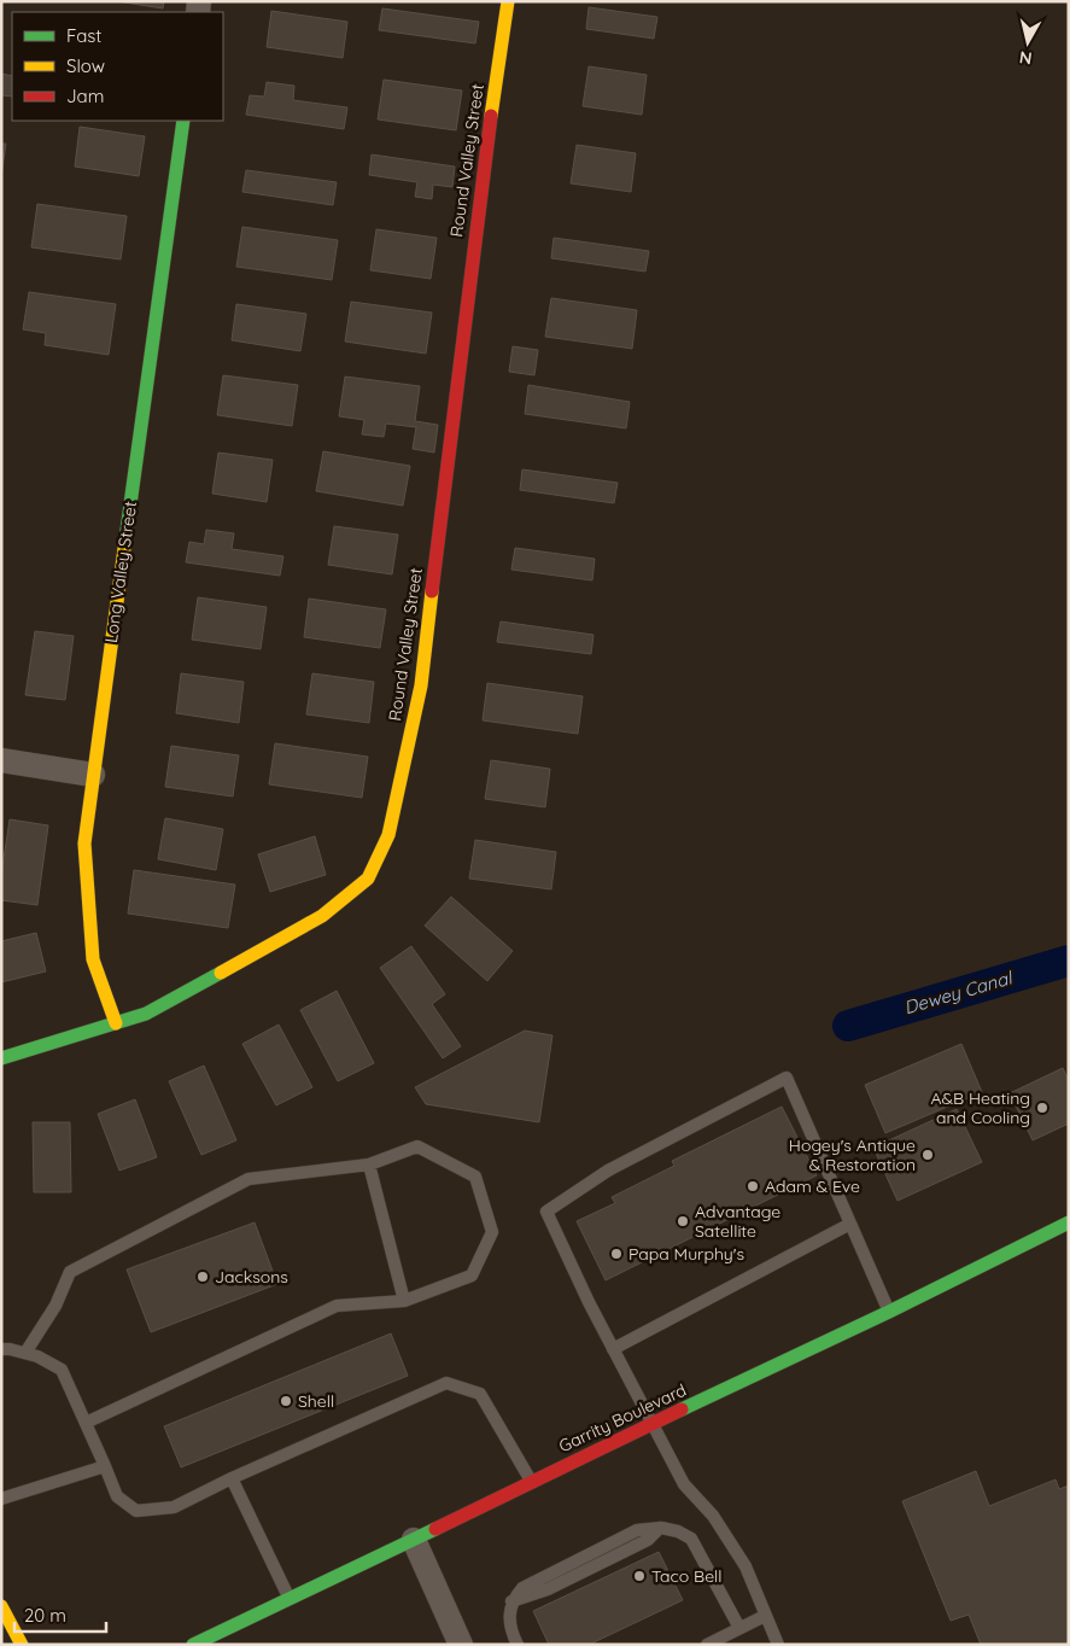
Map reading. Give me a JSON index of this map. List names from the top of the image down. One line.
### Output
{"streets":{"street":["Round Valley Street","Long Valley Street","Garrity Boulevard"]},"crossings":[["Round Valley Street","Long Valley Street"]],"water":["Dewey Canal"],"places":["A&B Heating and Cooling","Hogey's Antique & Restoration","Adam & Eve","Advantage Satellite","Papa Murphy's","Jacksons","Shell","Taco Bell"],"legend":["Fast","Slow","Jam"],"scale_bar":"20 m","north":"bottom"}
